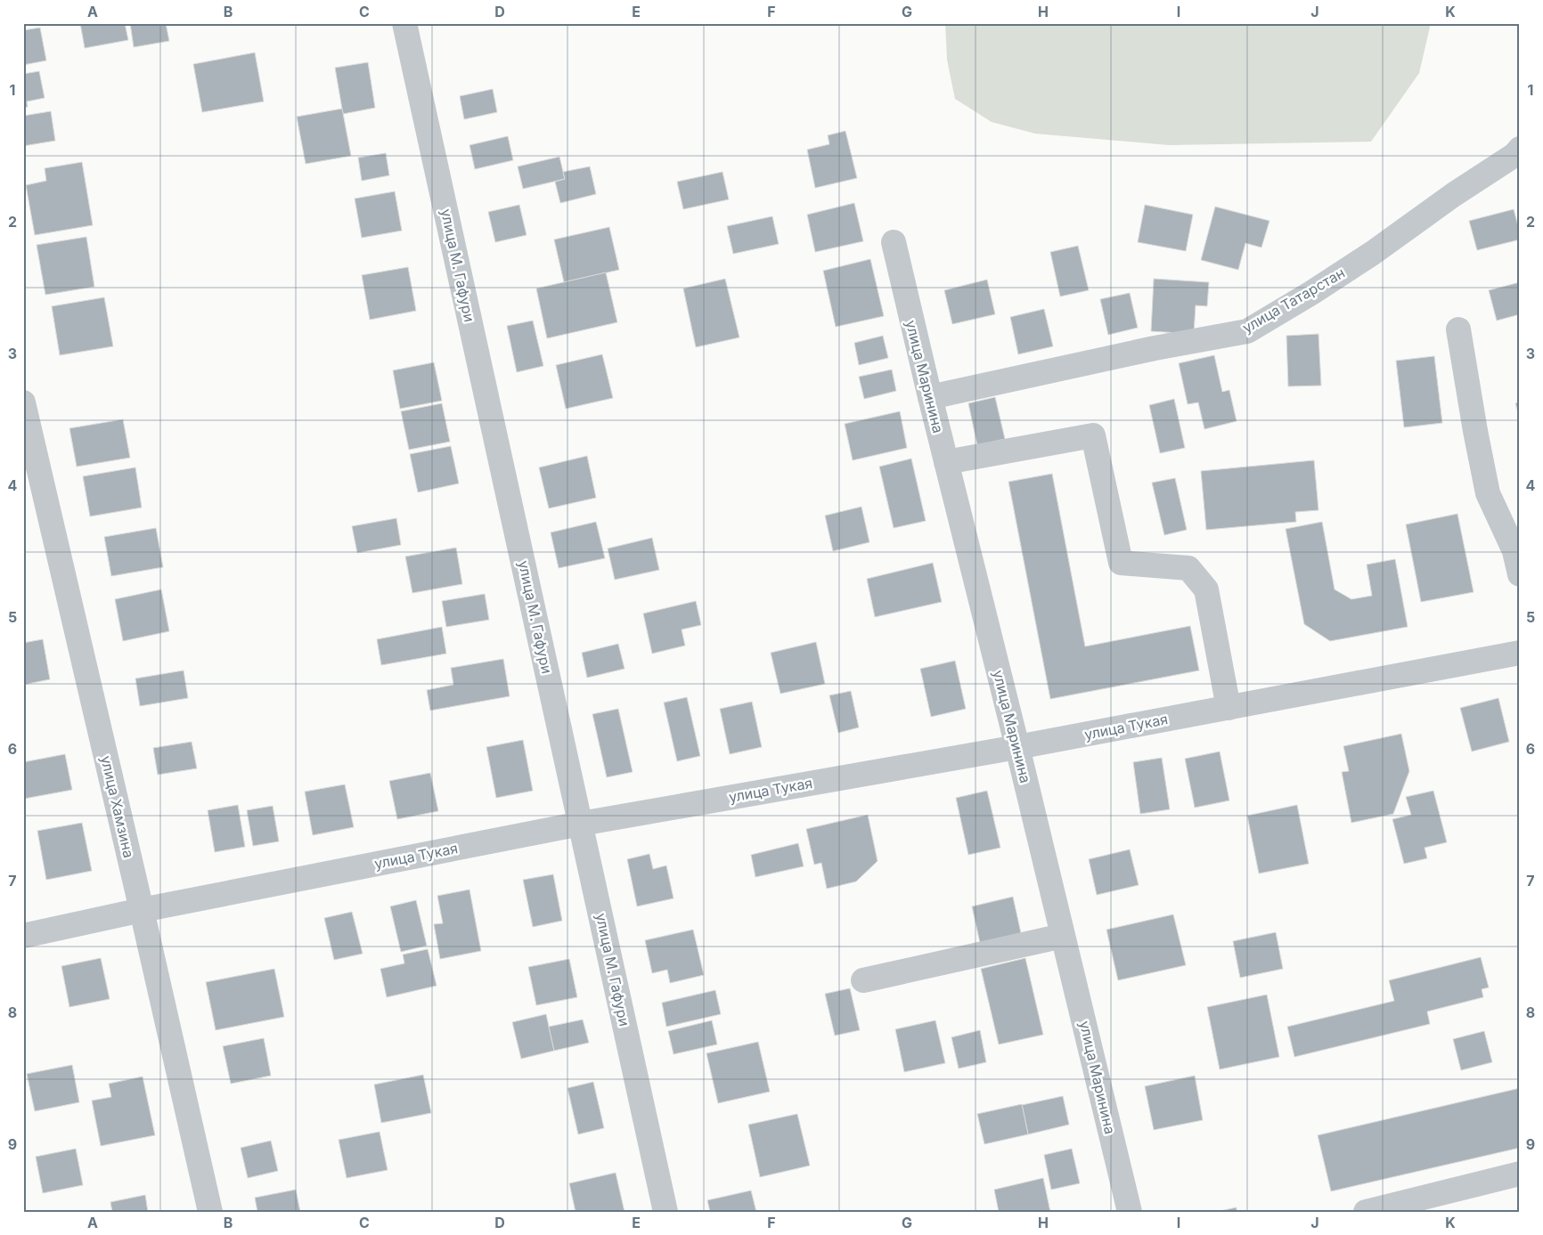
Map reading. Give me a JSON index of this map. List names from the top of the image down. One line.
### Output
{"streets":{"street":["улица М. Гафури","улица Татарстан","улица Маринина","улица Тукая","улица Хамзина"]},"crossings":[["улица М. Гафури","улица Тукая"],["улица Татарстан","улица Маринина"],["улица Маринина","улица Тукая"],["улица Тукая","улица Хамзина"]],"grid":{"columns":["A","B","C","D","E","F","G","H","I","J","K"],"rows":["1","2","3","4","5","6","7","8","9"]}}
